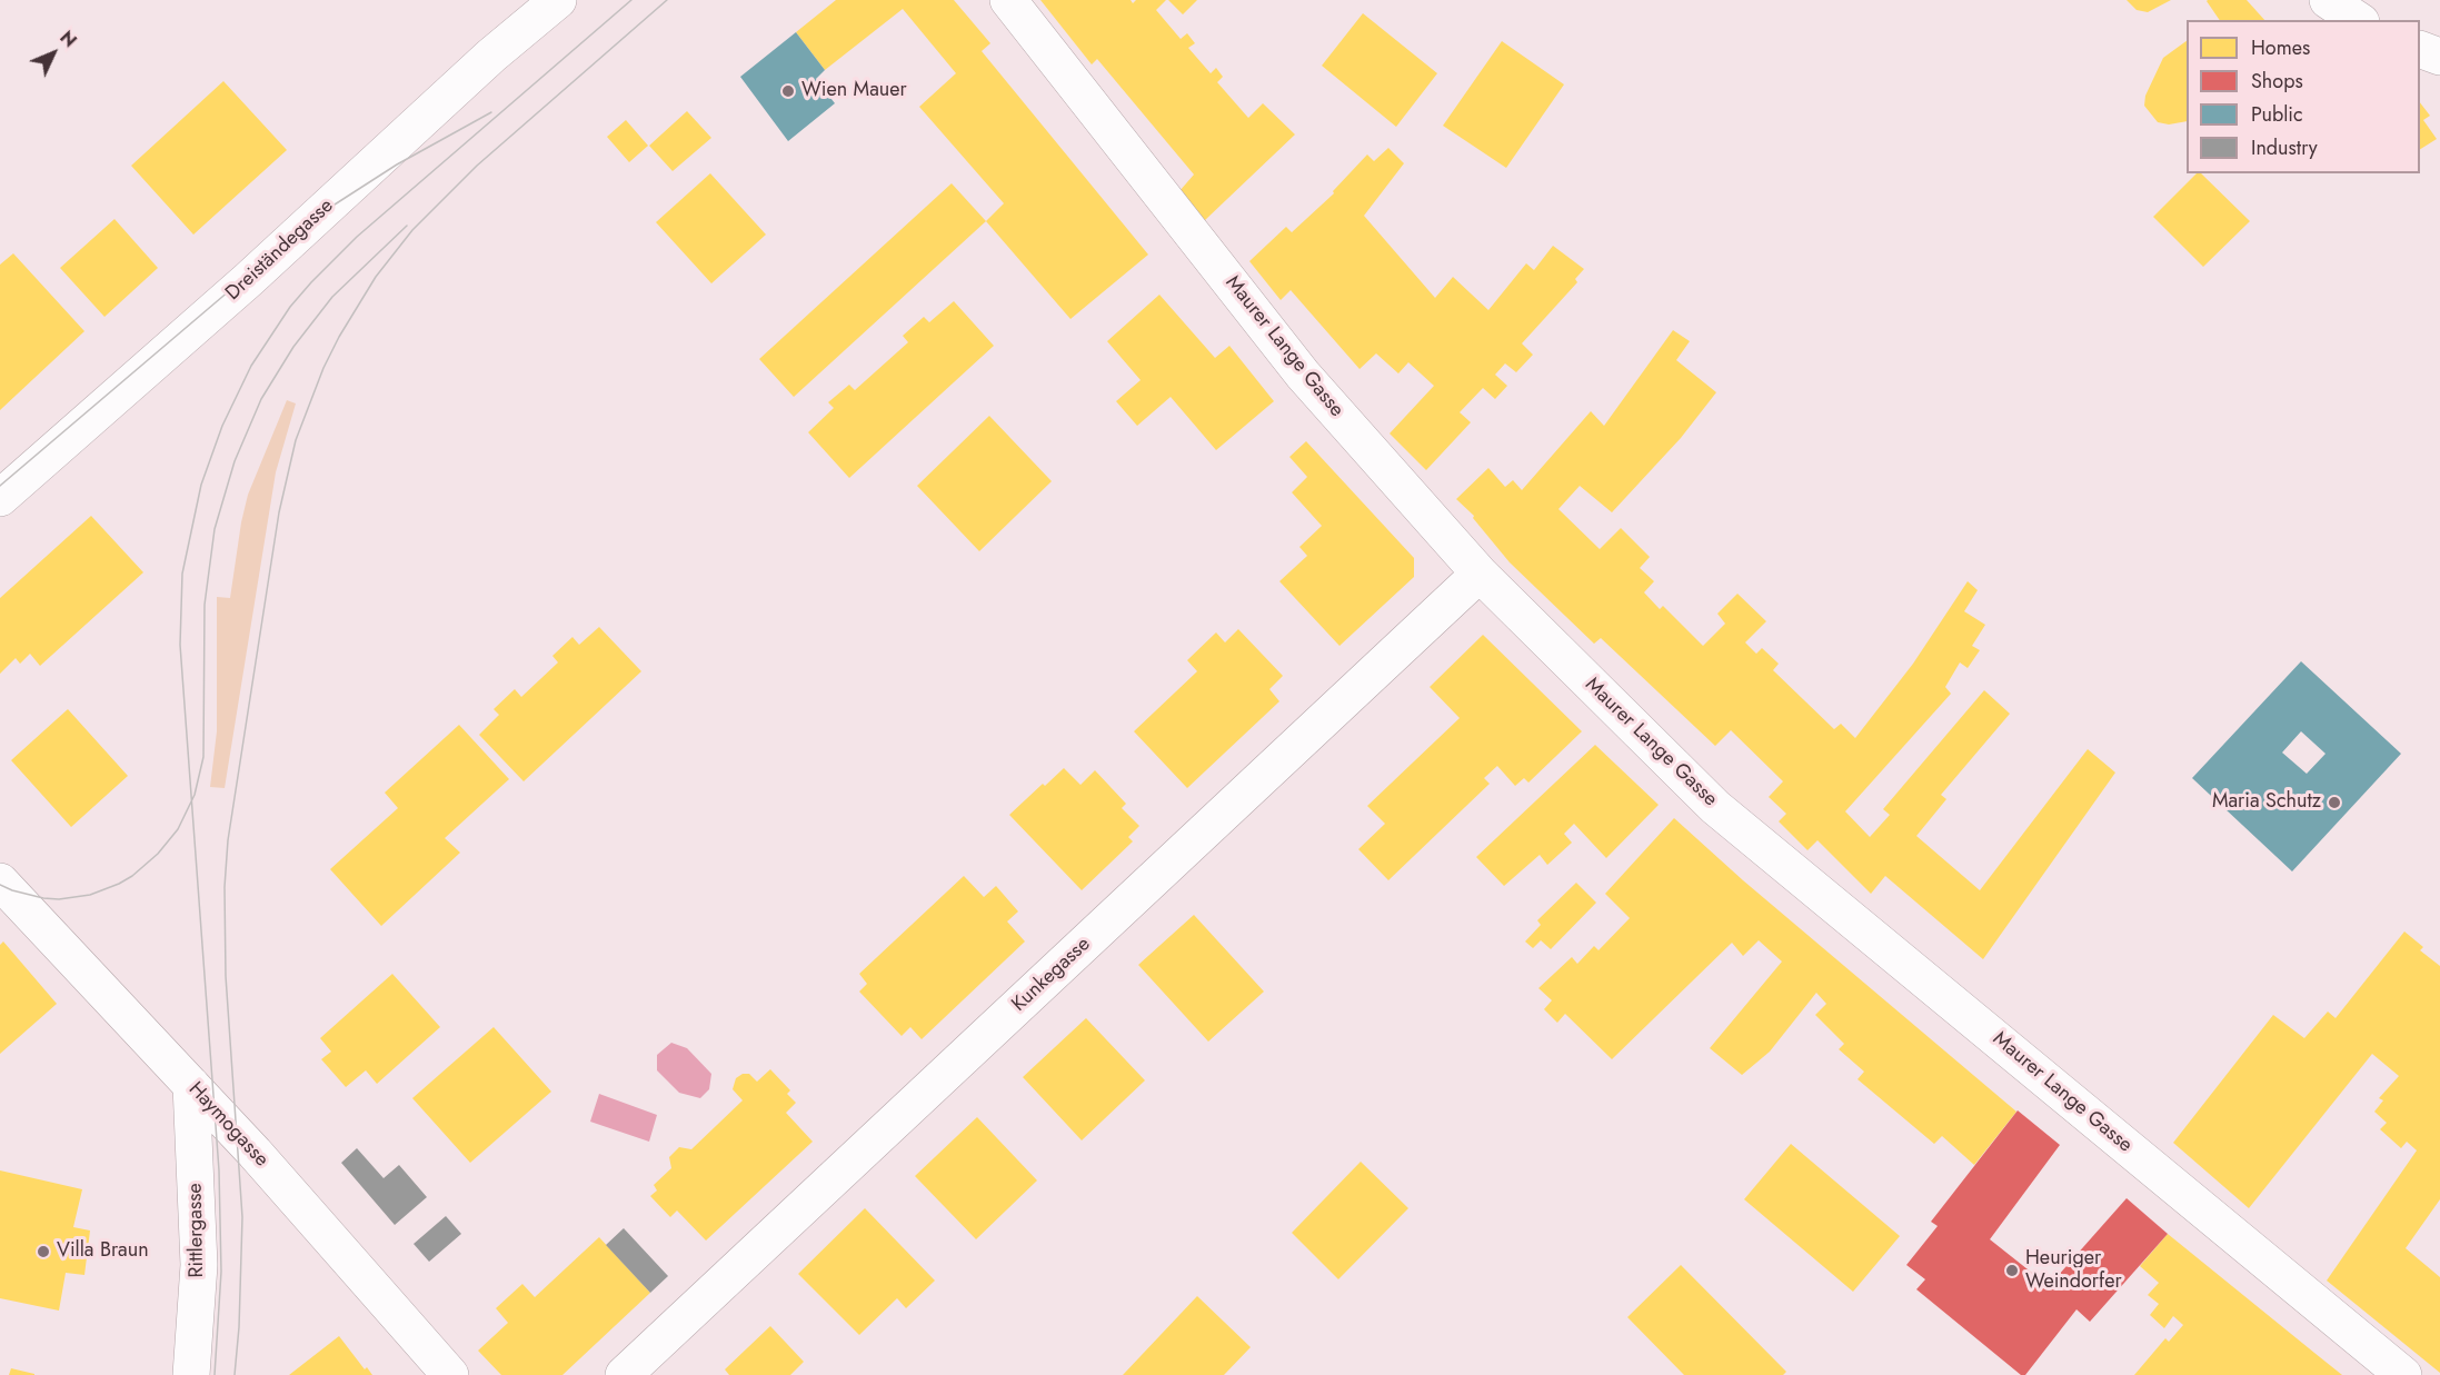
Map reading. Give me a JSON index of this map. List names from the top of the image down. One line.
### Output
{"streets":{"street":["Dreiständegasse","Maurer Lange Gasse","Kunkegasse","Haymogasse","Rittlergasse"]},"crossings":[["Maurer Lange Gasse","Kunkegasse"],["Haymogasse","Rittlergasse"]],"places":["Wien Mauer","Maria Schutz","Villa Braun","Heuriger Weindorfer"],"legend":["Homes","Shops","Public","Industry"],"north":"top right"}
